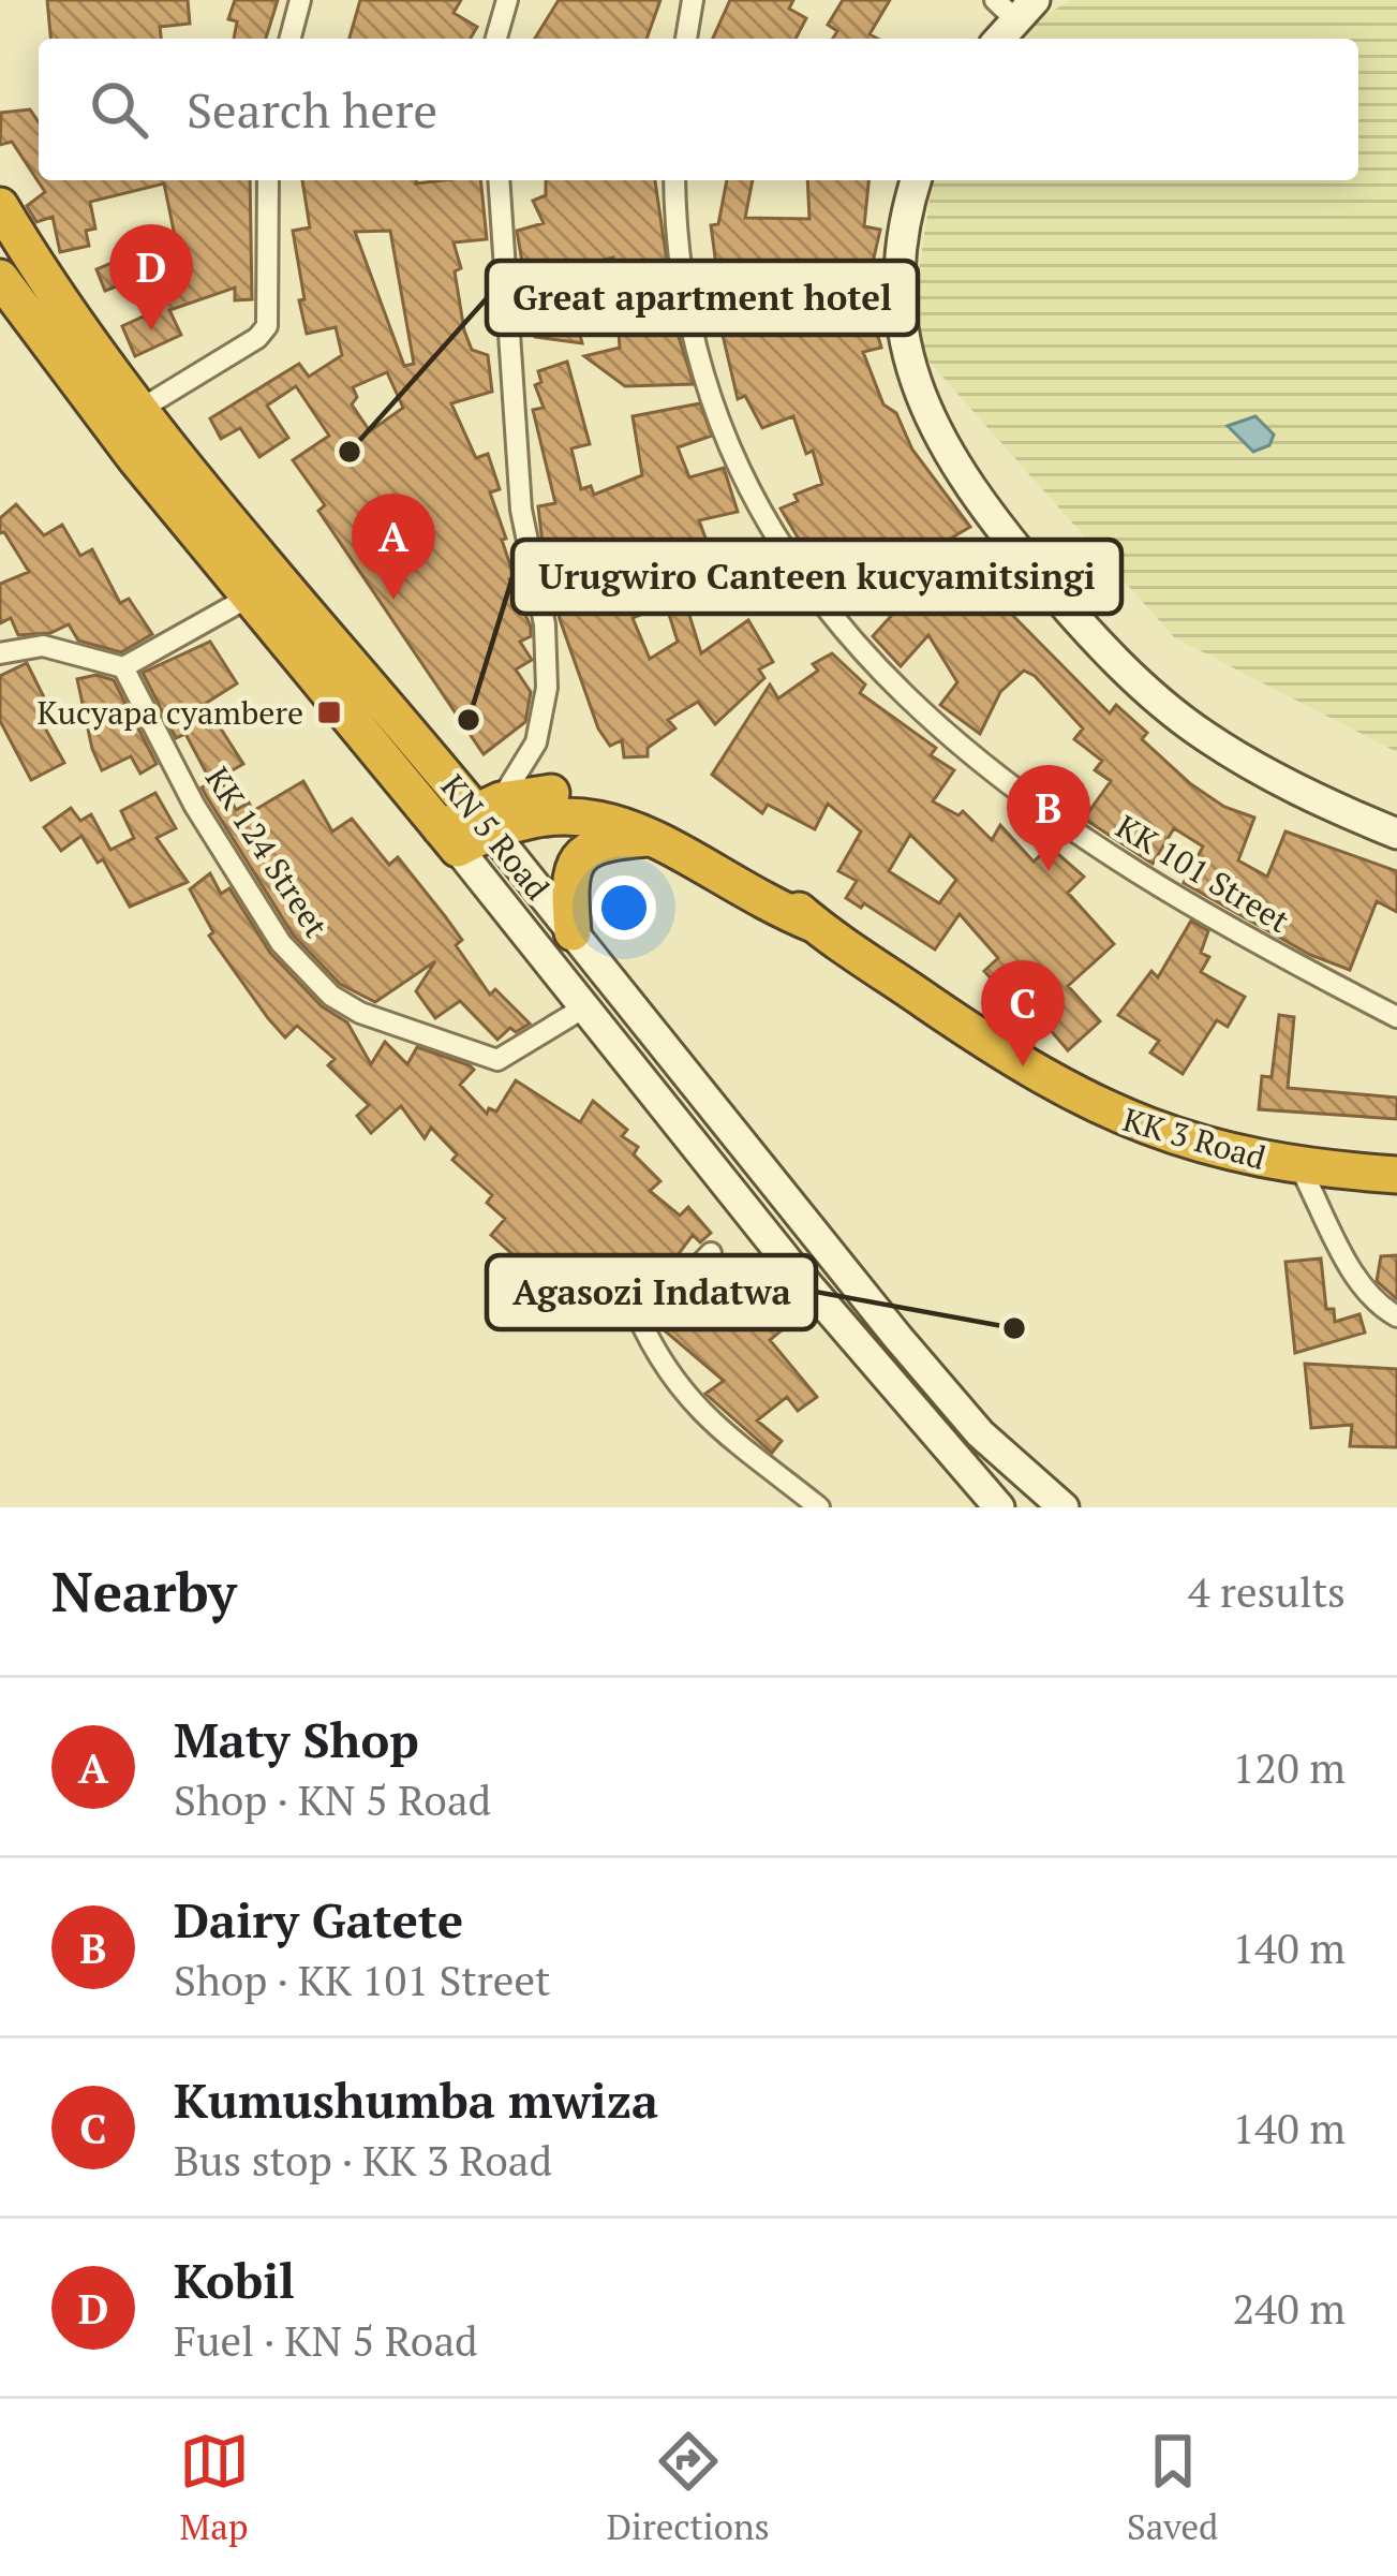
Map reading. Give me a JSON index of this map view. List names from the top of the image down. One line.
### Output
{"streets":{"highway":["KN 5 Road","KK 3 Road"],"street":["KK 124 Street","KK 101 Street"]},"crossings":[["KN 5 Road","KK 124 Street"]],"places":{"other":["Great apartment hotel","Urugwiro Canteen kucyamitsingi","Agasozi Indatwa"],"transit":["Kucyapa cyambere"]},"page":{"search":"Search here","pins":["D","A","B","C"],"heading":["Nearby","4 results"],"list":[{"mark":"A","name":"Maty Shop","note":"Shop · KN 5 Road","value":"120 m"},{"mark":"B","name":"Dairy Gatete","note":"Shop · KK 101 Street","value":"140 m"},{"mark":"C","name":"Kumushumba mwiza","note":"Bus stop · KK 3 Road","value":"140 m"},{"mark":"D","name":"Kobil","note":"Fuel · KN 5 Road","value":"240 m"}],"nav":["Map","Directions","Saved"]}}
